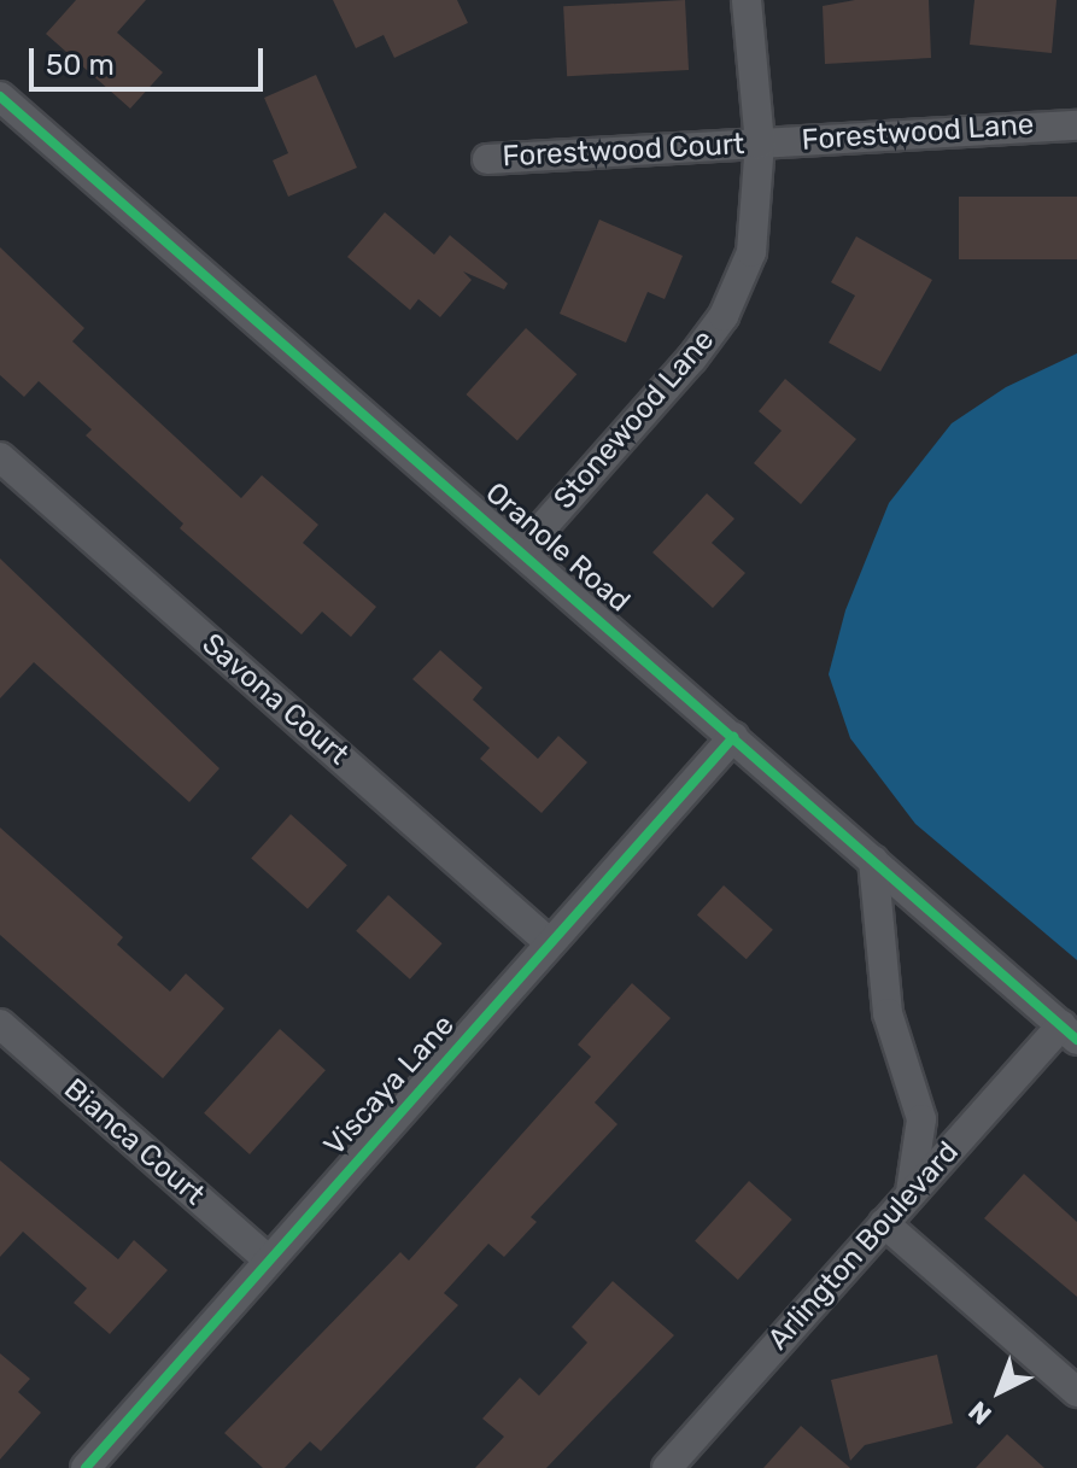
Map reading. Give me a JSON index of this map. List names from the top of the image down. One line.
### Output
{"streets":{"street":["Forestwood Lane","Forestwood Court","Stonewood Lane","Oranole Road","Savona Court","Viscaya Lane","Bianca Court","Arlington Boulevard"]},"crossings":[["Forestwood Lane","Forestwood Court"],["Forestwood Lane","Stonewood Lane"],["Forestwood Court","Stonewood Lane"],["Stonewood Lane","Oranole Road"],["Oranole Road","Viscaya Lane"],["Oranole Road","Arlington Boulevard"],["Savona Court","Viscaya Lane"],["Viscaya Lane","Bianca Court"]],"scale_bar":"50 m","north":"bottom left"}
